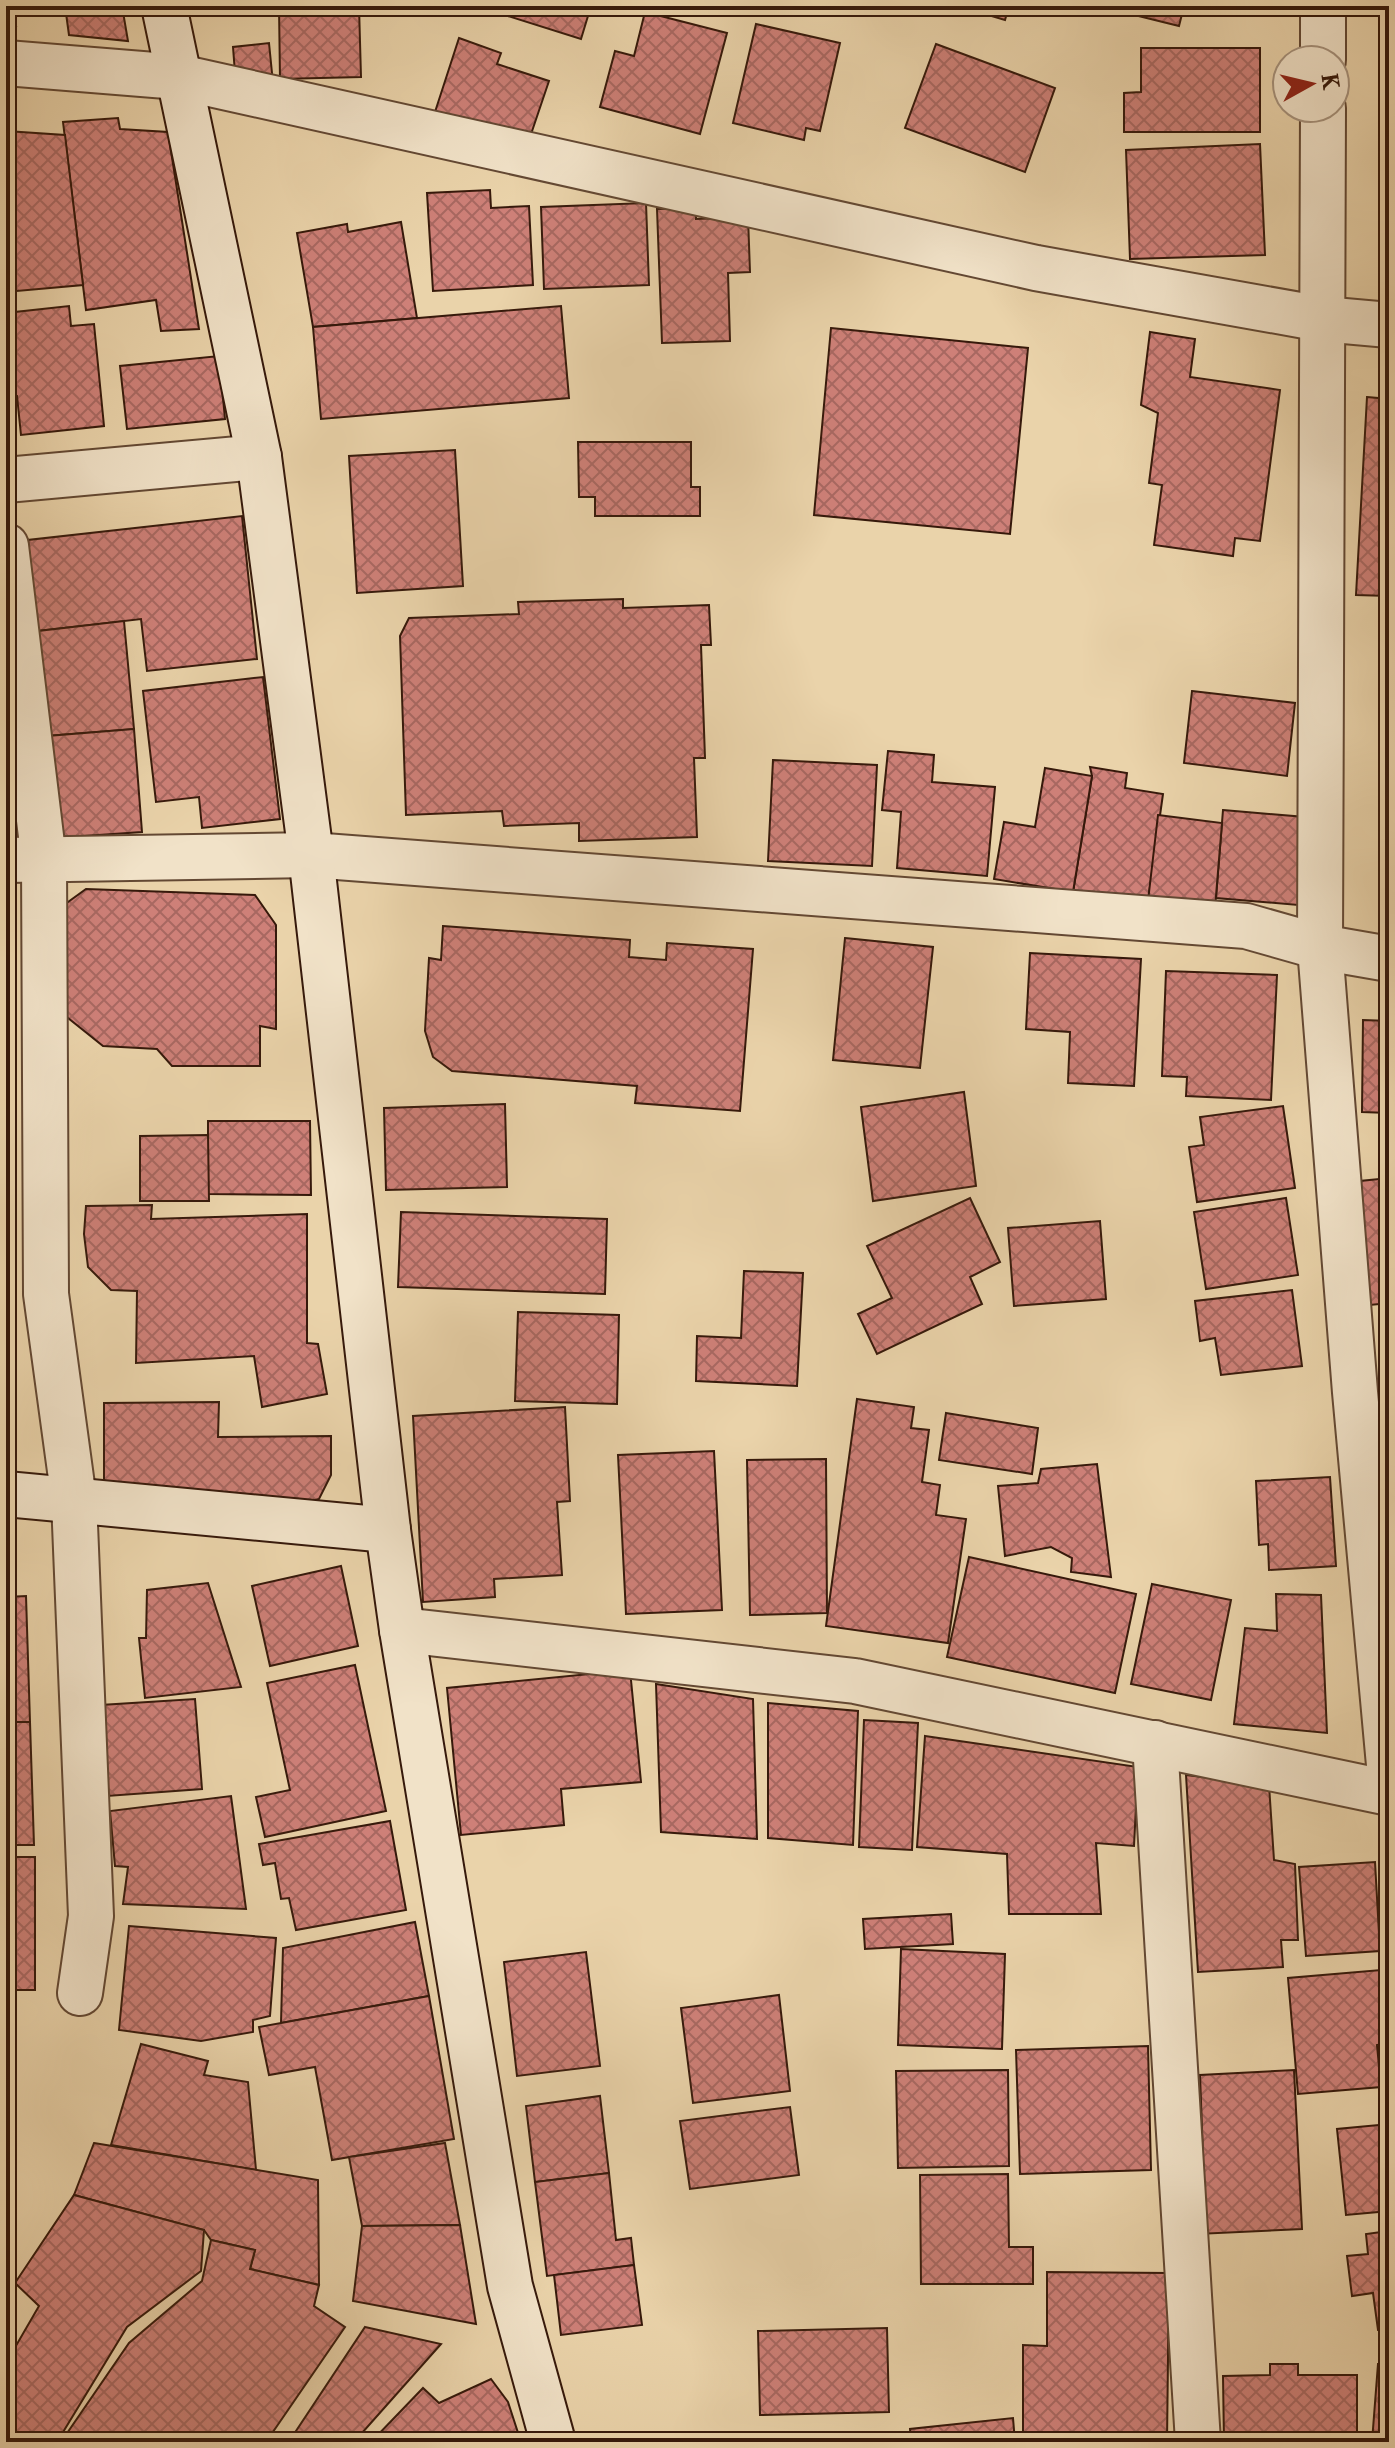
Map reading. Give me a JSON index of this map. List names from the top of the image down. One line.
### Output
{"north":"right"}
